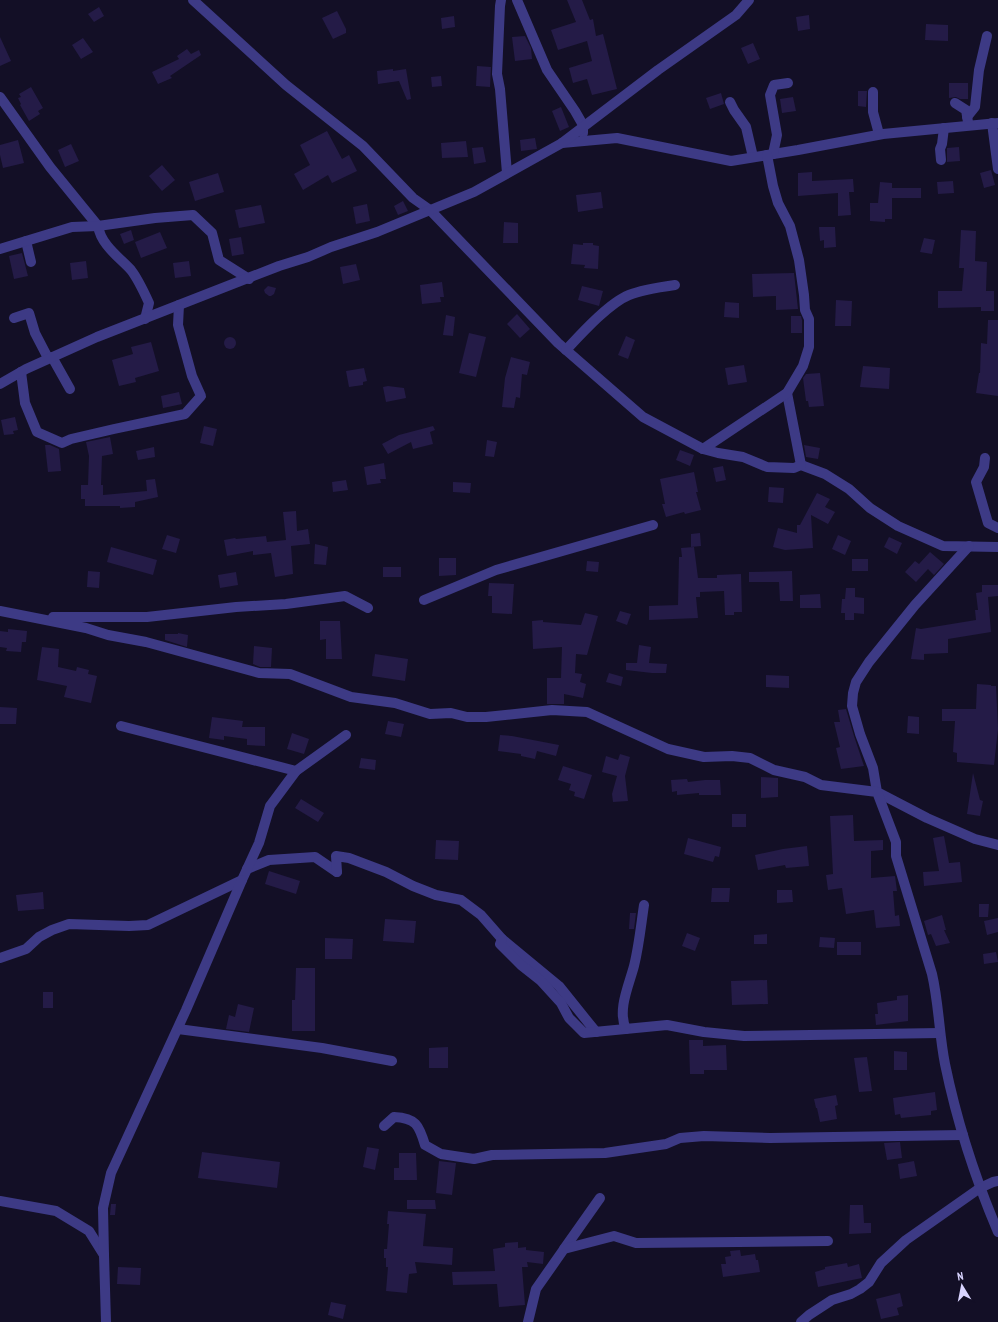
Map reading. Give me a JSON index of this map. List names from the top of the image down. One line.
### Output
{"north":"top"}
